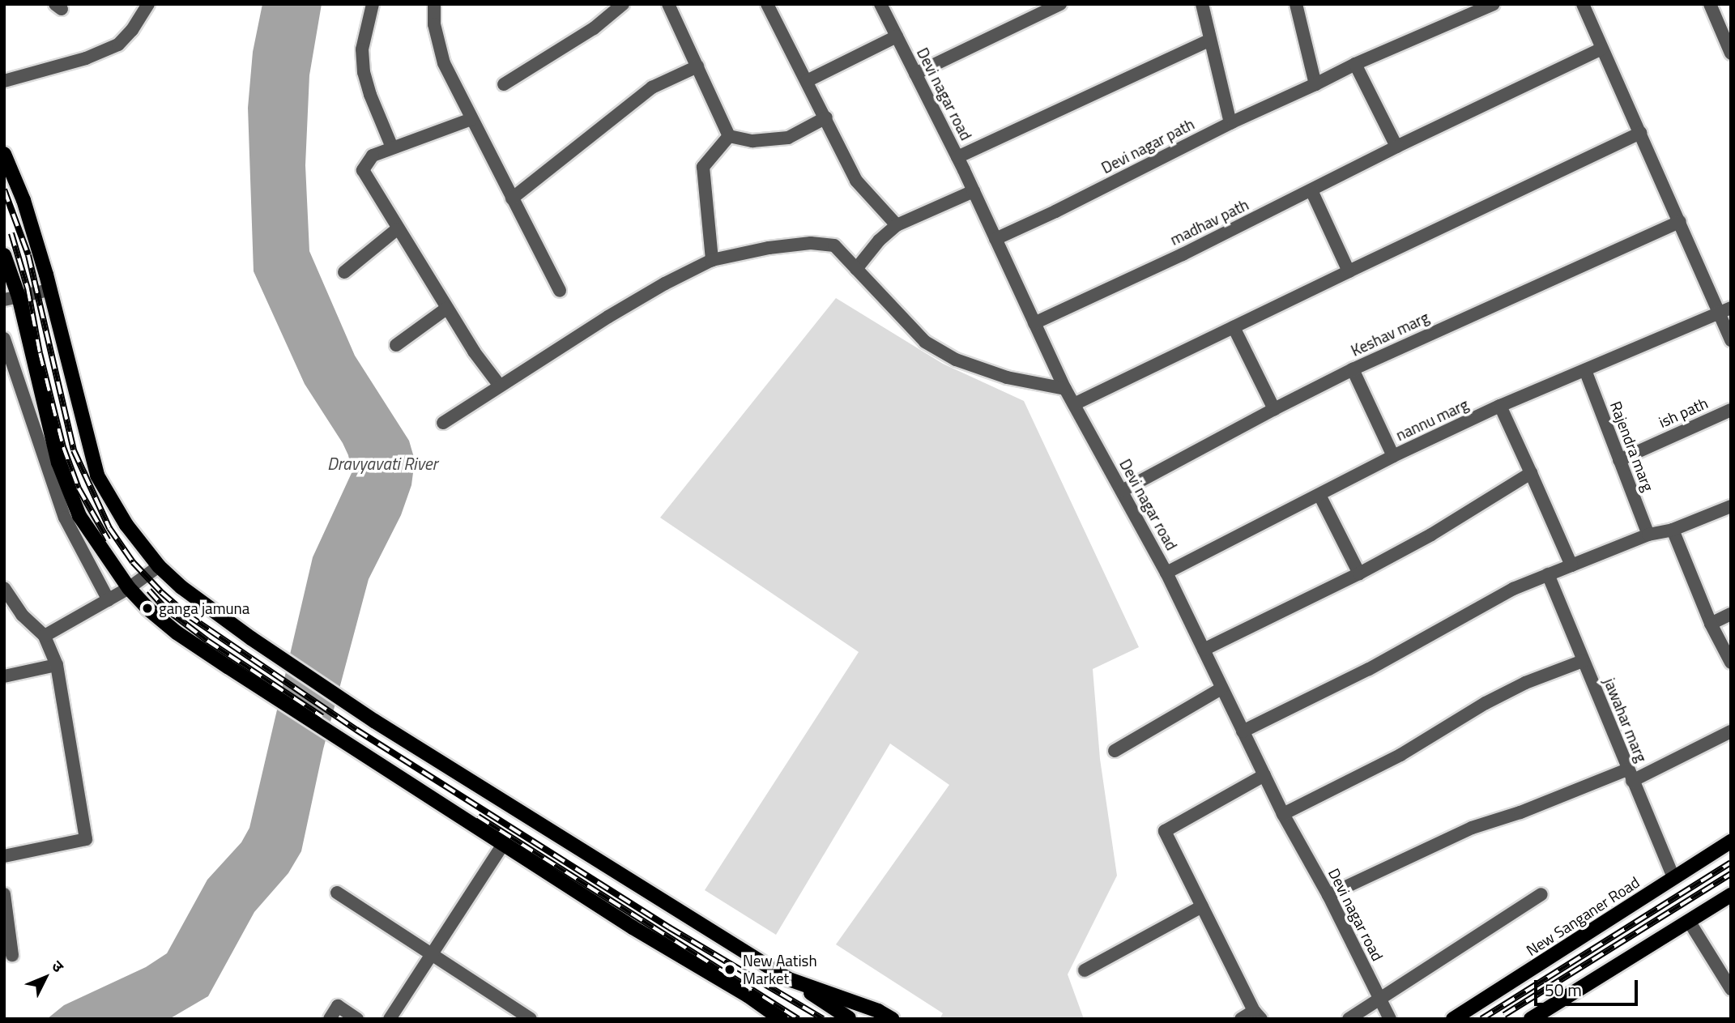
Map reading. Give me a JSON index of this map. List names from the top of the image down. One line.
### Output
{"streets":{"main road":["New Sanganer Road"],"street":["Devi nagar road","Devi nagar path","madhav path","Keshav marg","ish path","nannu marg","Rajendra marg","jawahar marg"]},"crossings":[["Devi nagar road","Devi nagar path"],["Devi nagar road","madhav path"],["Devi nagar road","Keshav marg"],["Devi nagar road","nannu marg"],["ish path","Rajendra marg"],["nannu marg","Rajendra marg"],["jawahar marg","New Sanganer Road"]],"water":["Dravyavati River"],"places":["ganga jamuna","New Aatish Market"],"scale_bar":"50 m","north":"top right"}
